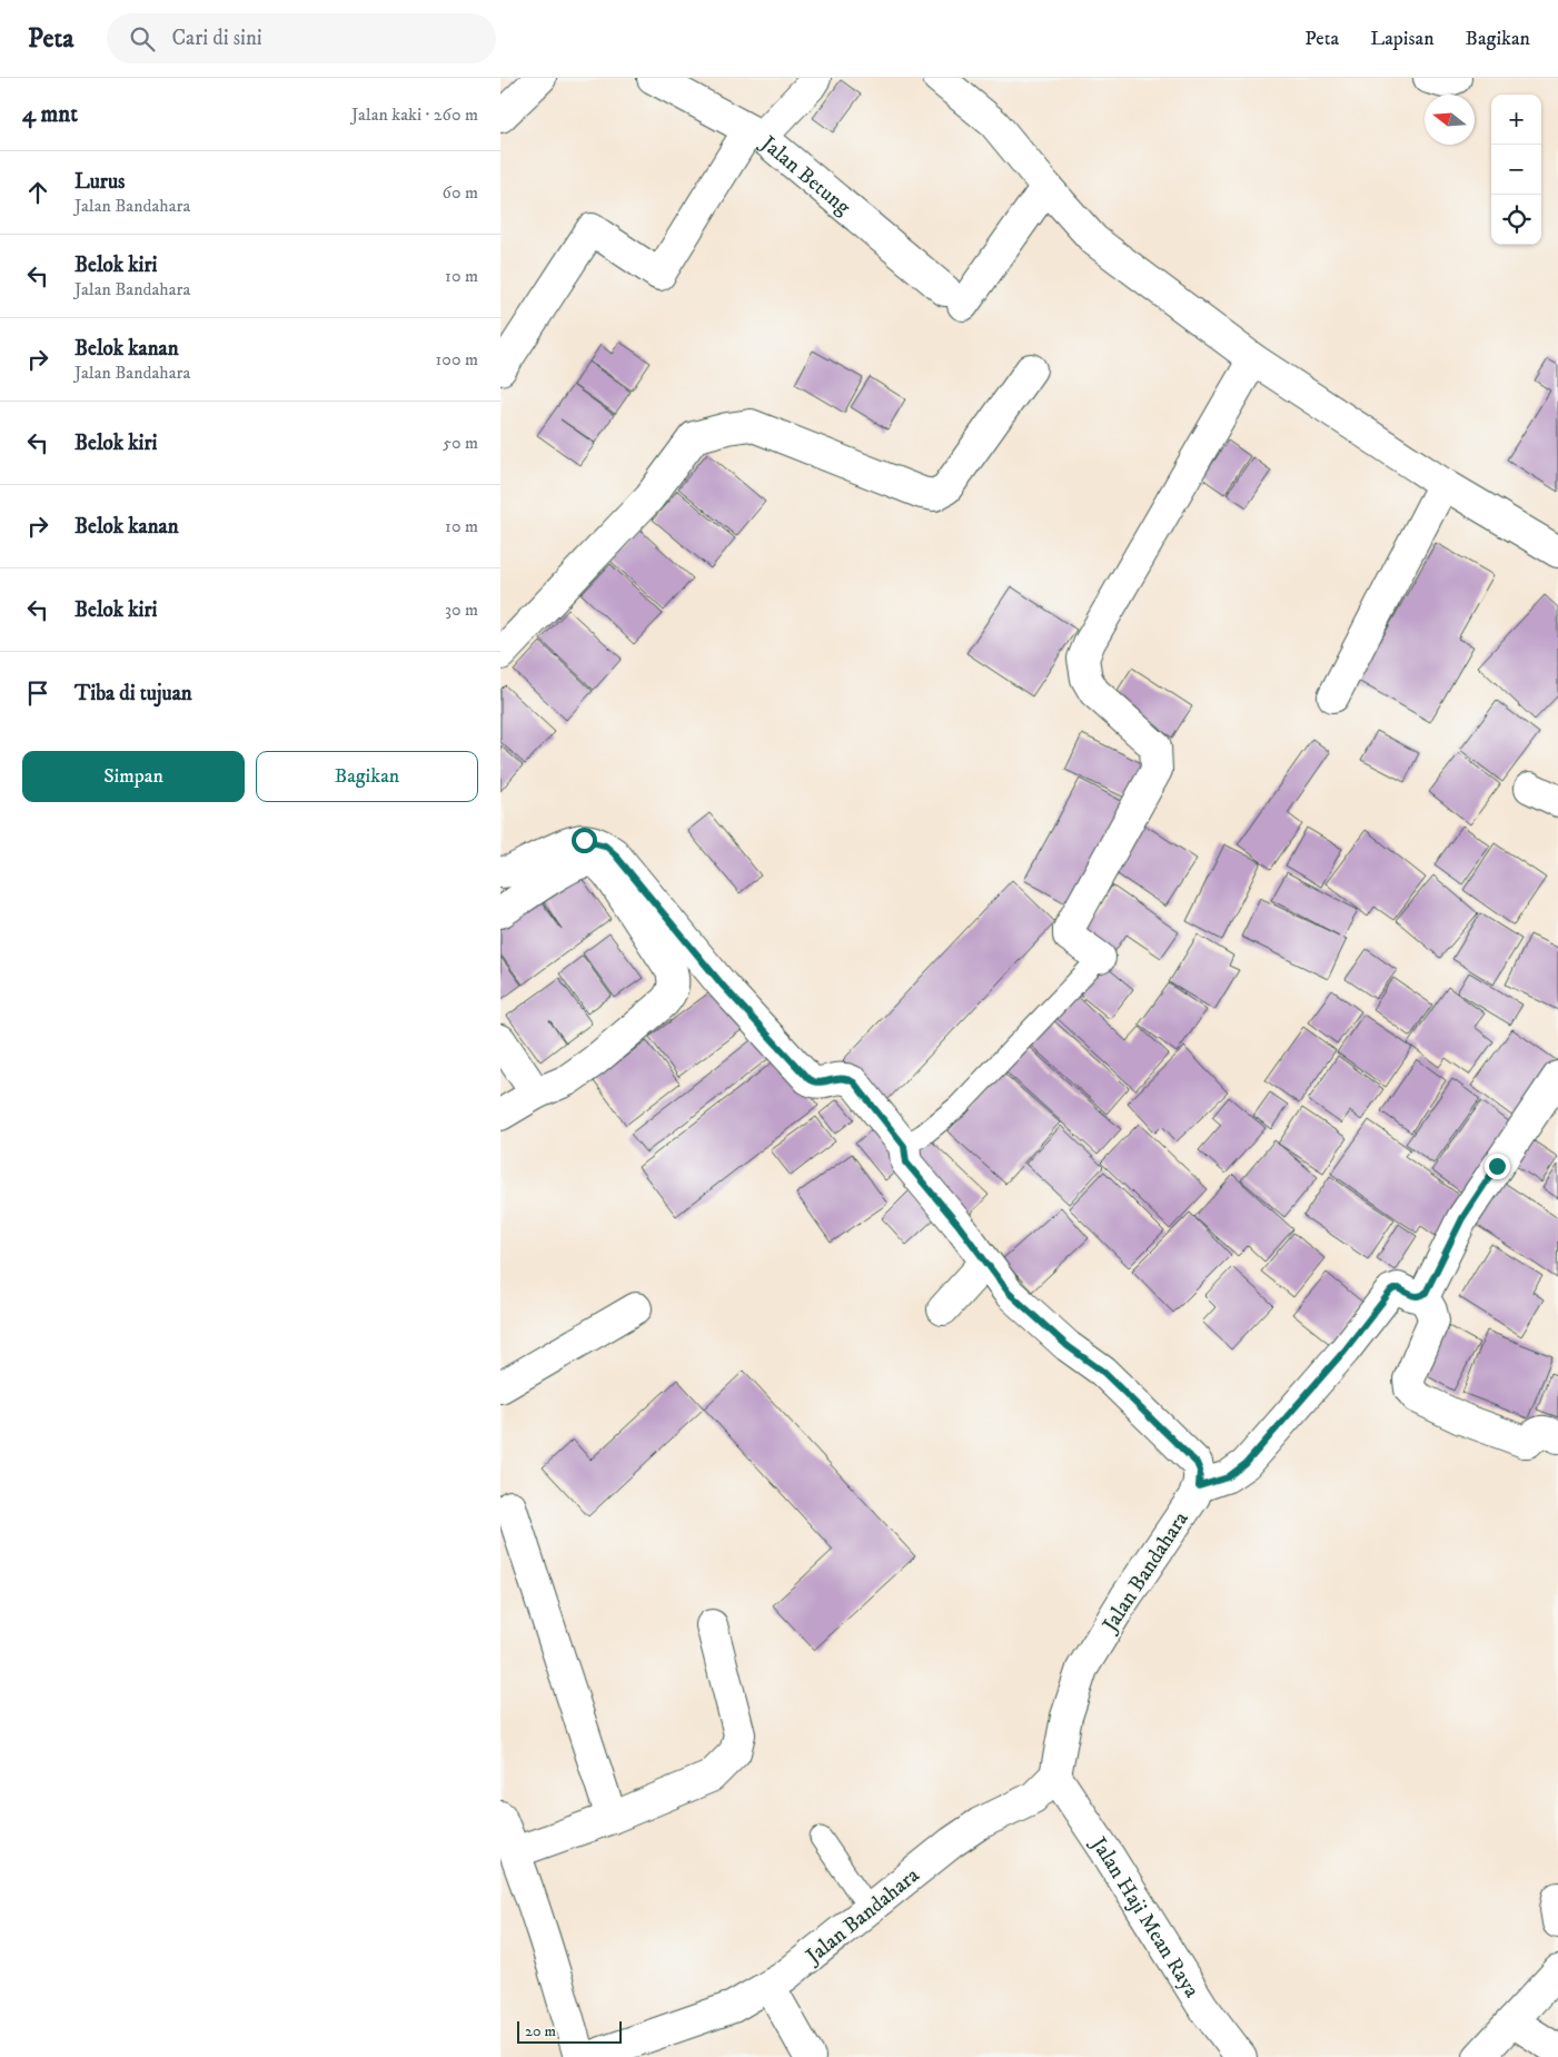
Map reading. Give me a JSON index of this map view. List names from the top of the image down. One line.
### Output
{"streets":{"street":["Jalan Betung","Jalan Bandahara","Jalan Haji Mean Raya"]},"crossings":[["Jalan Bandahara","Jalan Haji Mean Raya"]],"scale_bar":"20 m","north":"left","page":{"header":"Peta","search":"Cari di sini","nav":["Peta","Lapisan","Bagikan"],"heading":["4 mnt","Jalan kaki · 260 m"],"map_buttons":["+","−"],"list":[["Lurus","Jalan Bandahara","60 m"],["Belok kiri","Jalan Bandahara","10 m"],["Belok kanan","Jalan Bandahara","100 m"],["Belok kiri","50 m"],["Belok kanan","10 m"],["Belok kiri","30 m"],"Tiba di tujuan"],"buttons":["Simpan","Bagikan"],"scale":"20 m"}}
